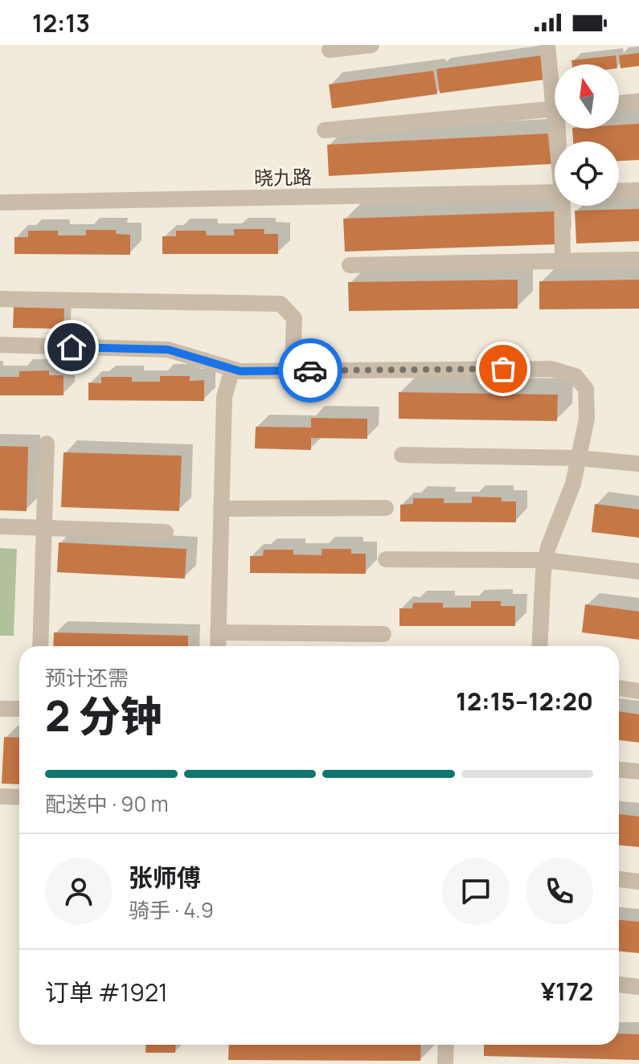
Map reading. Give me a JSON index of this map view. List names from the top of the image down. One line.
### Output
{"streets":{"street":["晓九路"]},"north":"top","page":{"status":"12:13","heading":["2 分钟","预计还需","12:15–12:20"],"panel":["张师傅","骑手 · 4.9","订单 #1921","¥172"],"bar":"配送中 · 90 m"}}
